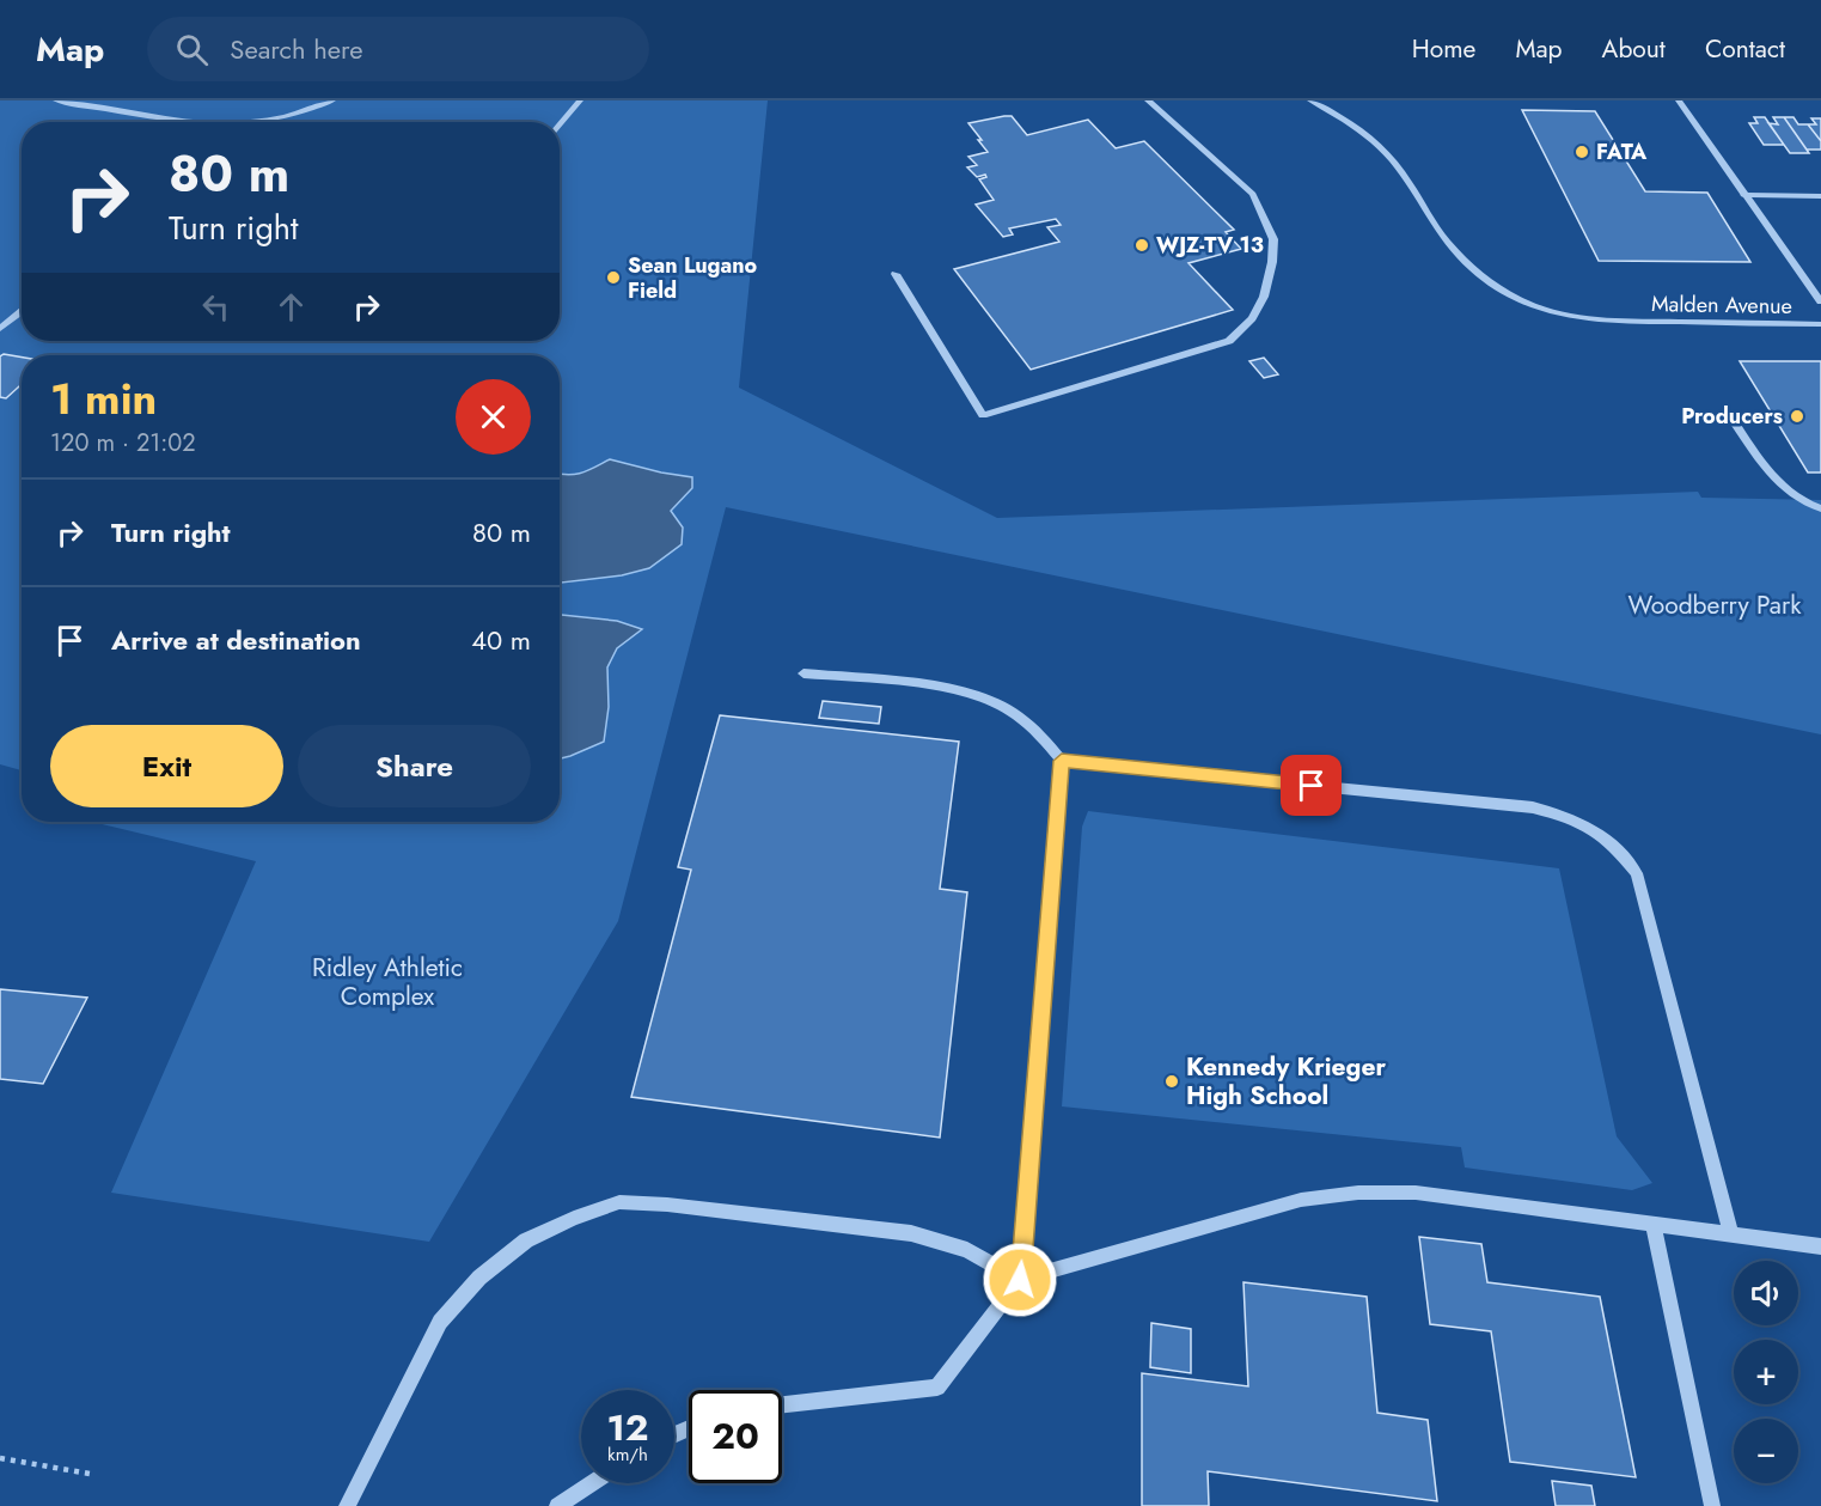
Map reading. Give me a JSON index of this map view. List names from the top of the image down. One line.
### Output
{"streets":{"street":["Malden Avenue"]},"parks":["Woodberry Park","Ridley Athletic Complex"],"places":["FATA","WJZ-TV 13","Sean Lugano Field","Producers","Kennedy Krieger High School"],"page":{"header":"Map","search":"Search here","nav":["Home","Map","About","Contact"],"turn":["80 m","Turn right"],"heading":["1 min","120 m · 21:02"],"list":[{"name":"Turn right","value":"80 m"},{"name":"Arrive at destination","value":"40 m"}],"buttons":["Exit","Share"],"map_buttons":["+","−"],"speed":"12 km/h","limit":"20"}}
